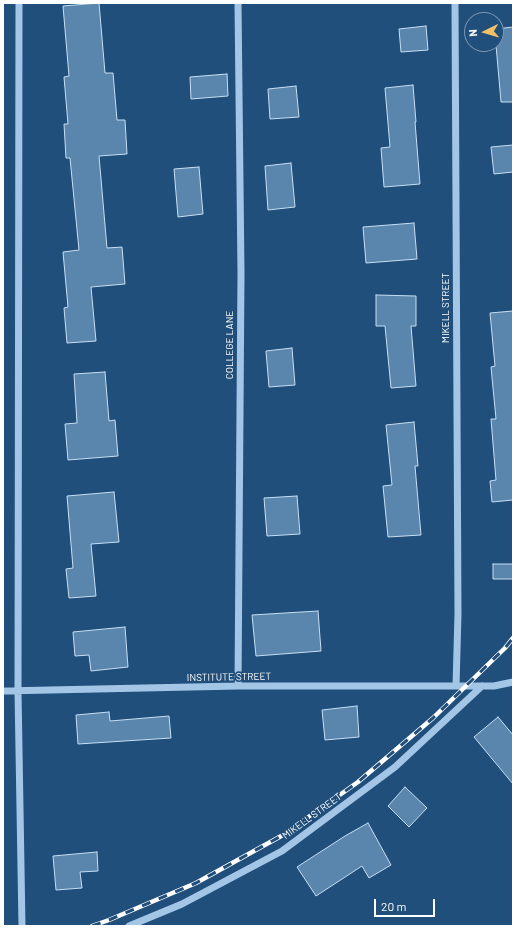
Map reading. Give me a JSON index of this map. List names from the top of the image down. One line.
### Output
{"streets":{"street":["MIKELL STREET","COLLEGE LANE","INSTITUTE STREET"]},"crossings":[["MIKELL STREET","INSTITUTE STREET"],["COLLEGE LANE","INSTITUTE STREET"]],"scale_bar":"20 m","north":"left"}
